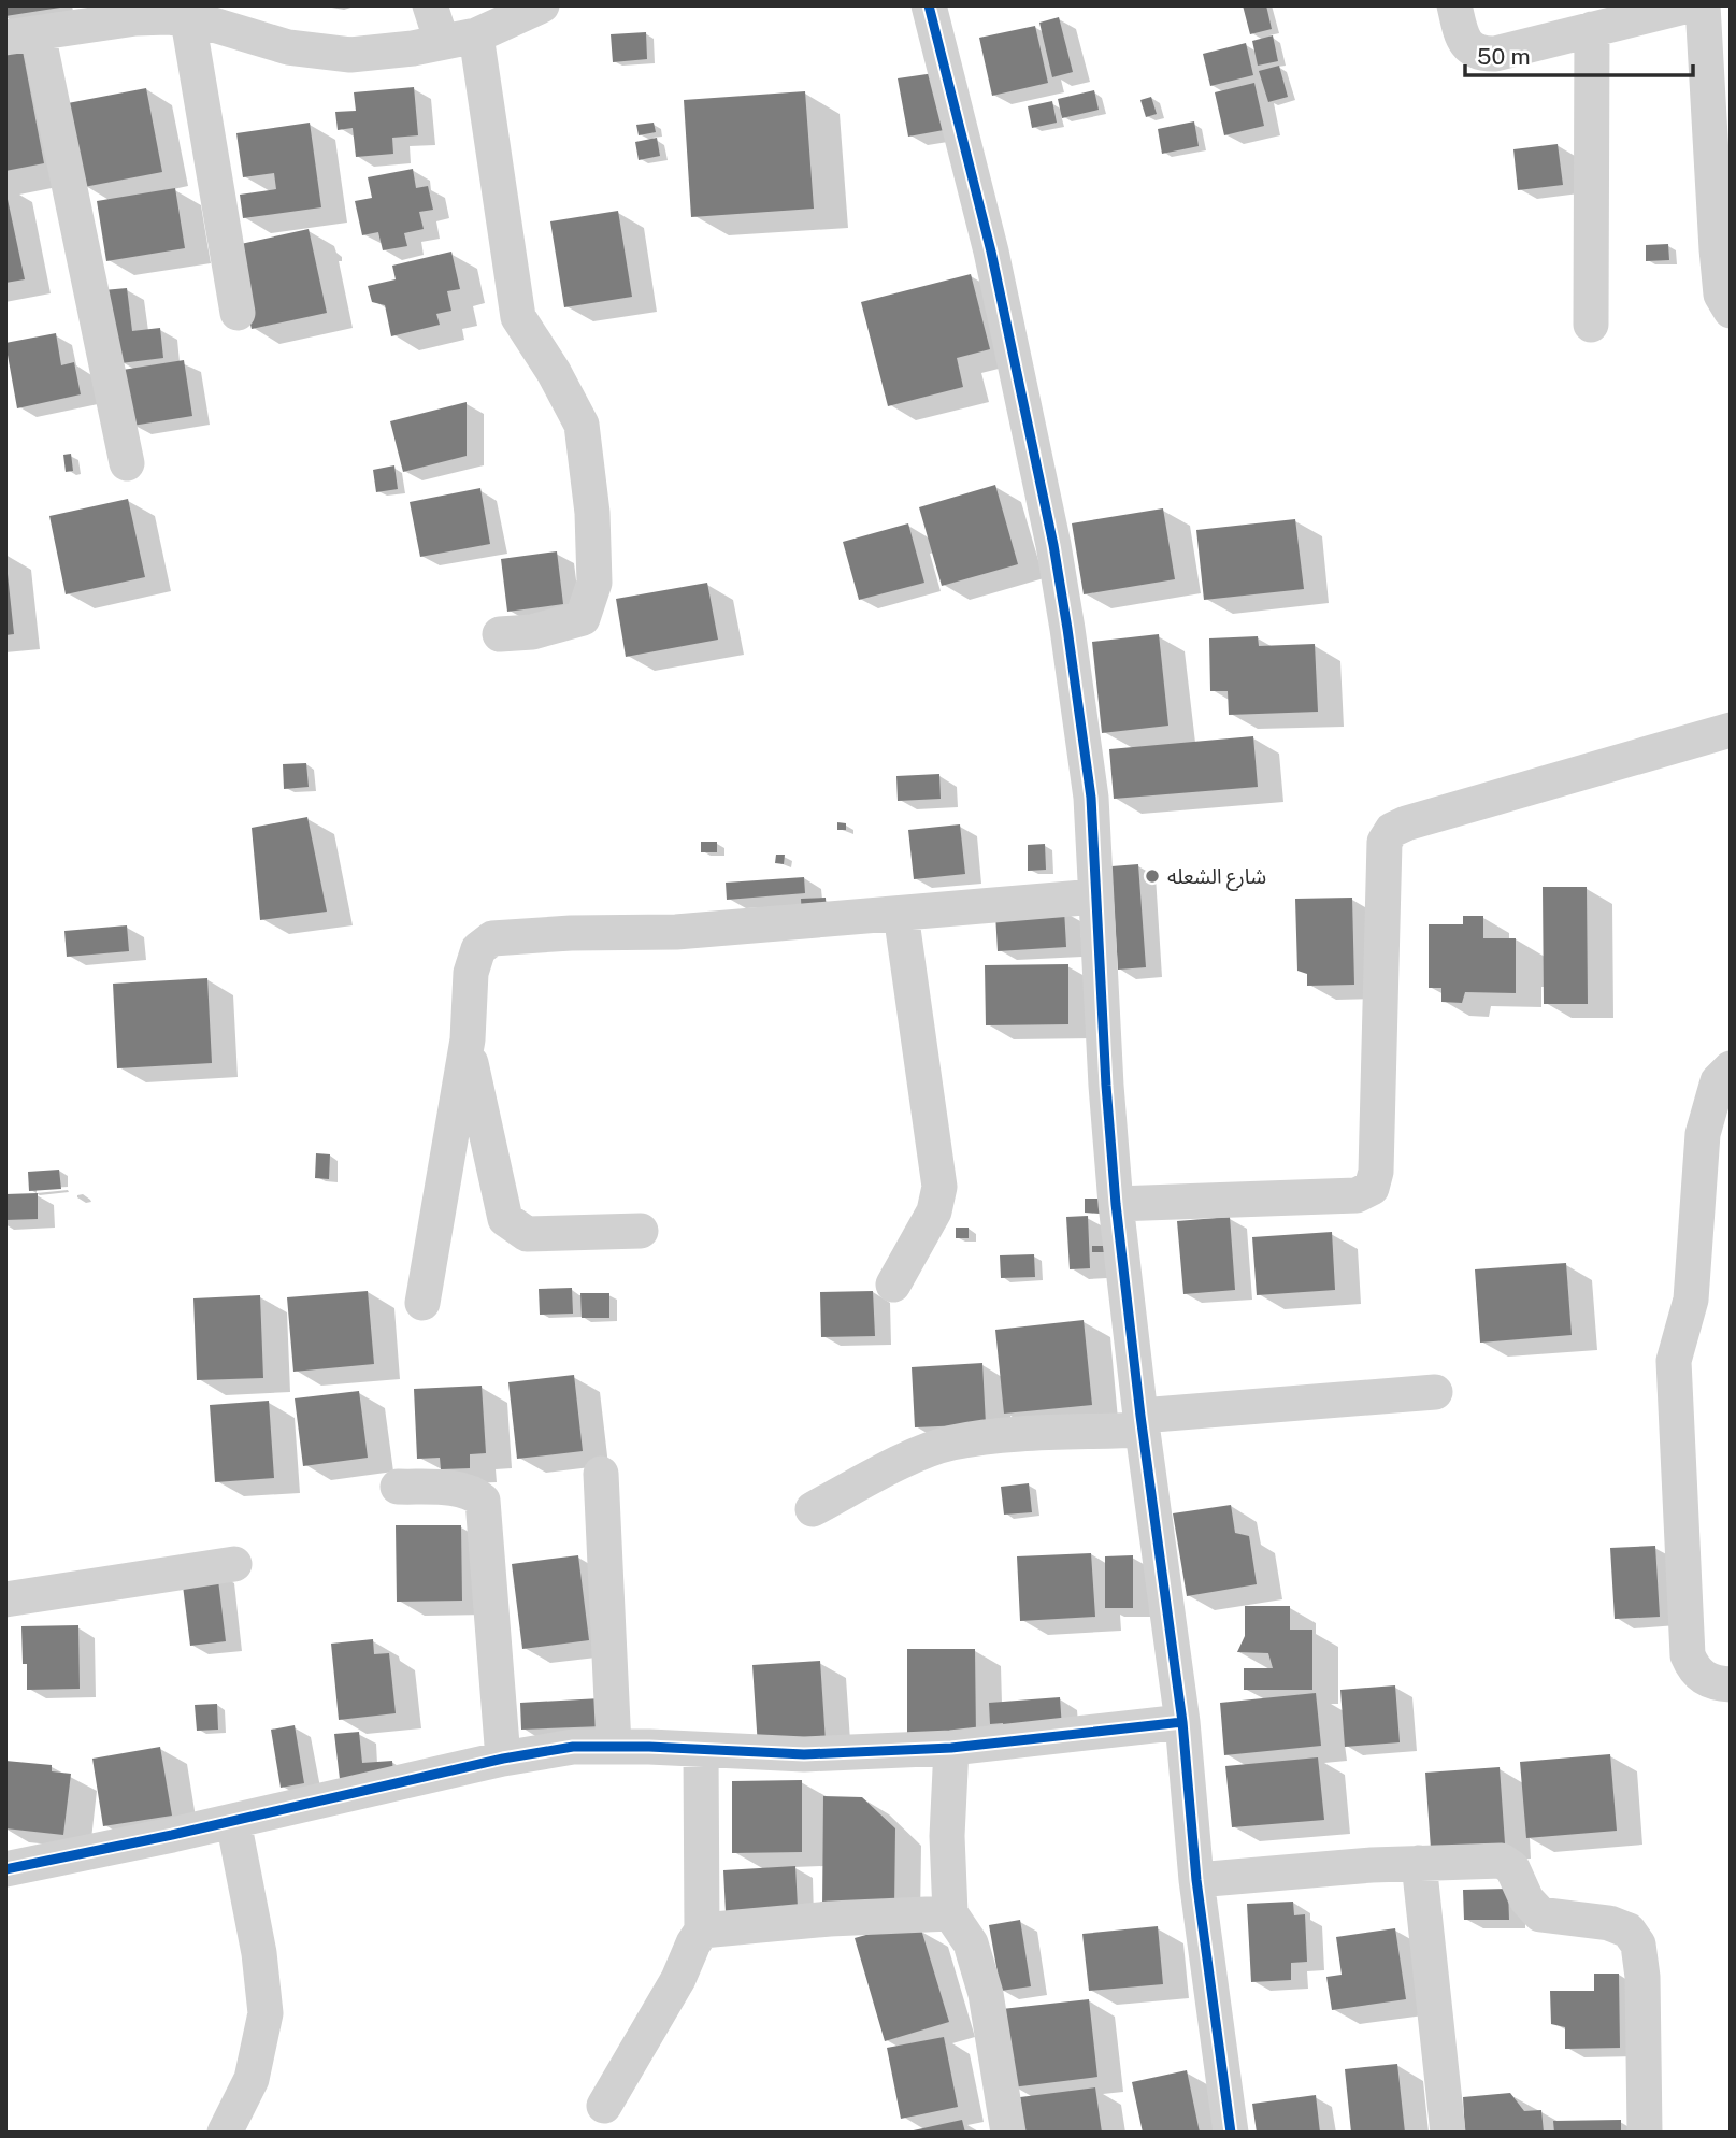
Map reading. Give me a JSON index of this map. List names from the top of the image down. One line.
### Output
{"places":["شارع الشعله"],"scale_bar":"50 m"}
